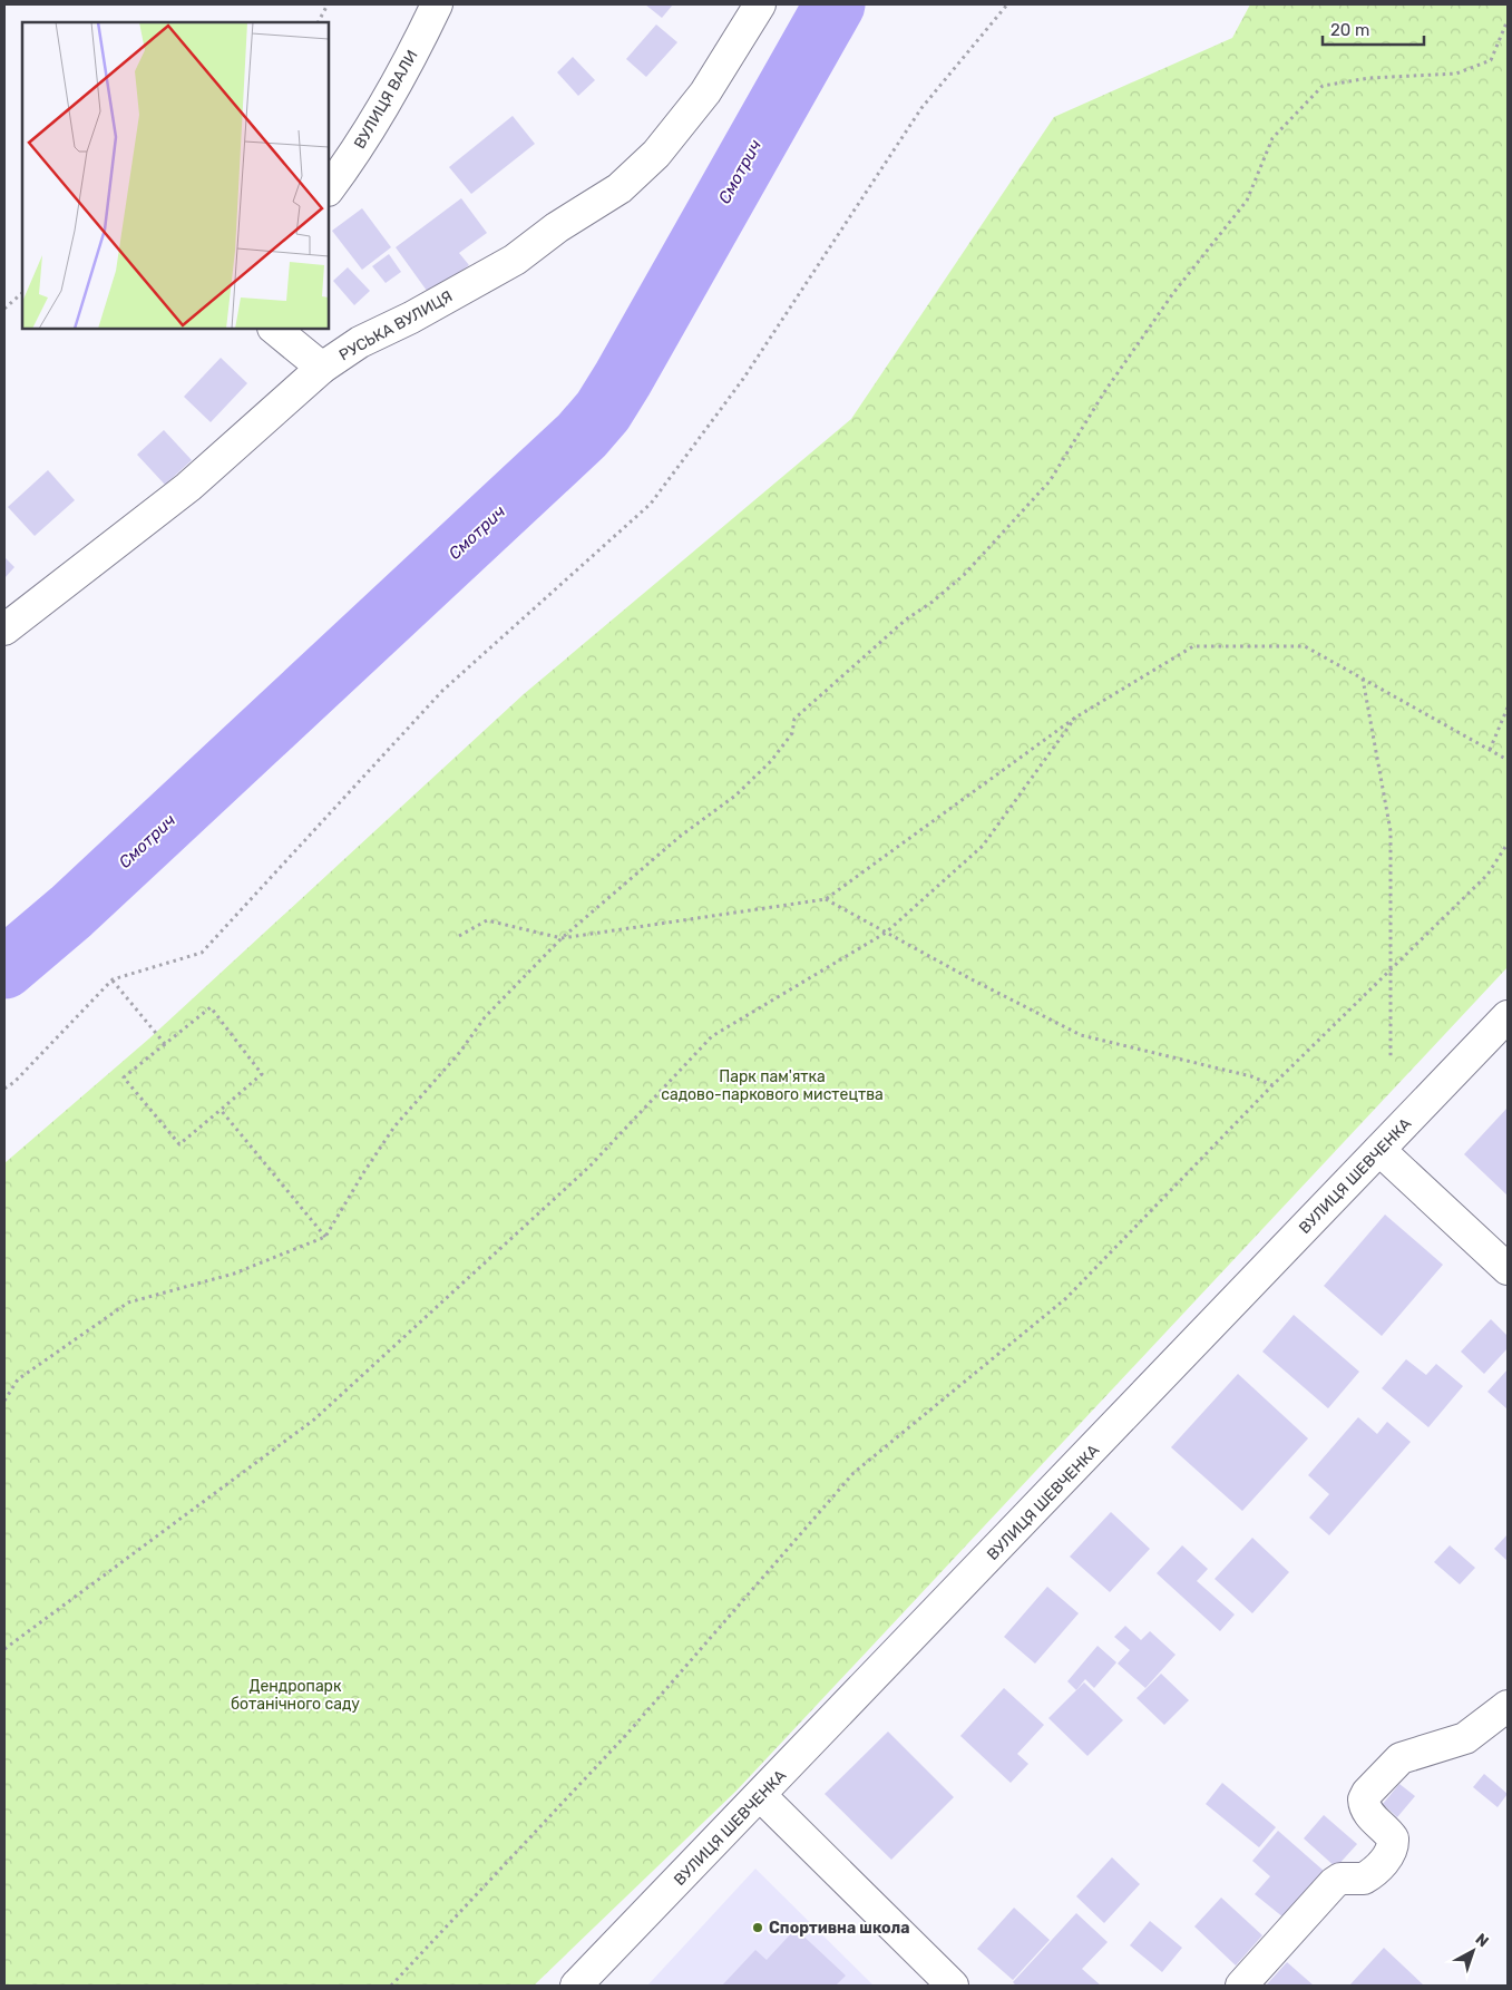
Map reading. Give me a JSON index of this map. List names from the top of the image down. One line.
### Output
{"streets":{"street":["ВУЛИЦЯ ВАЛИ","РУСЬКА ВУЛИЦЯ","ВУЛИЦЯ ШЕВЧЕНКА"]},"water":["Смотрич"],"parks":["Парк пам'ятка садово-паркового мистецтва","Дендропарк ботанічного саду"],"places":["Спортивна школа"],"scale_bar":"20 m","north":"top right"}
